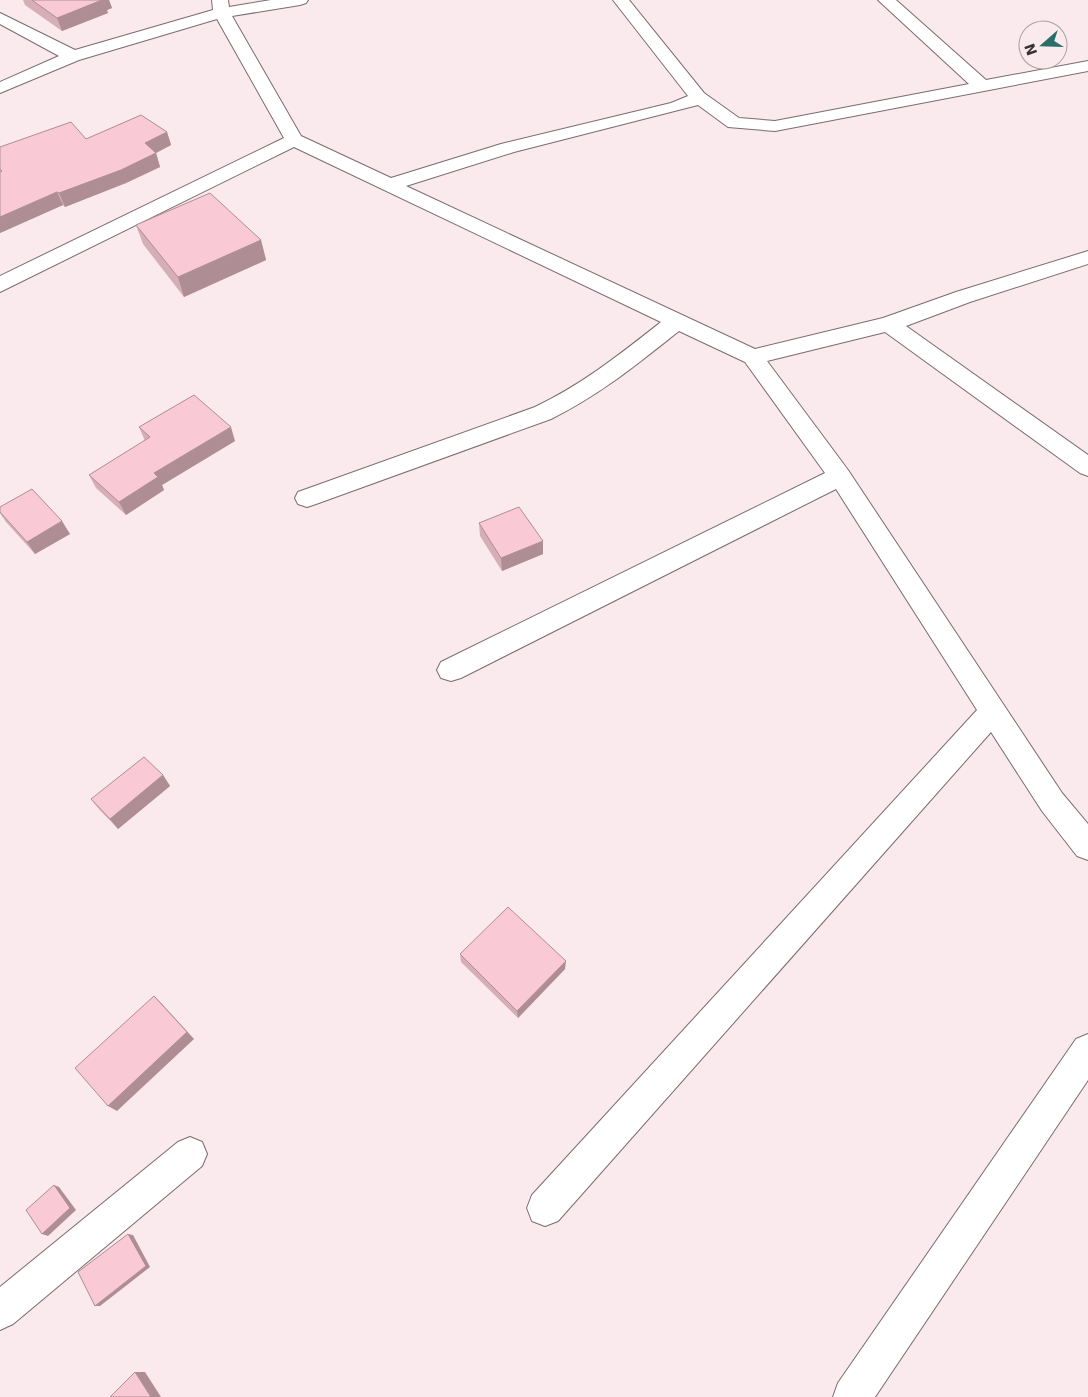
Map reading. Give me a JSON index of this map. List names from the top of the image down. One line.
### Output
{"north":"left"}
